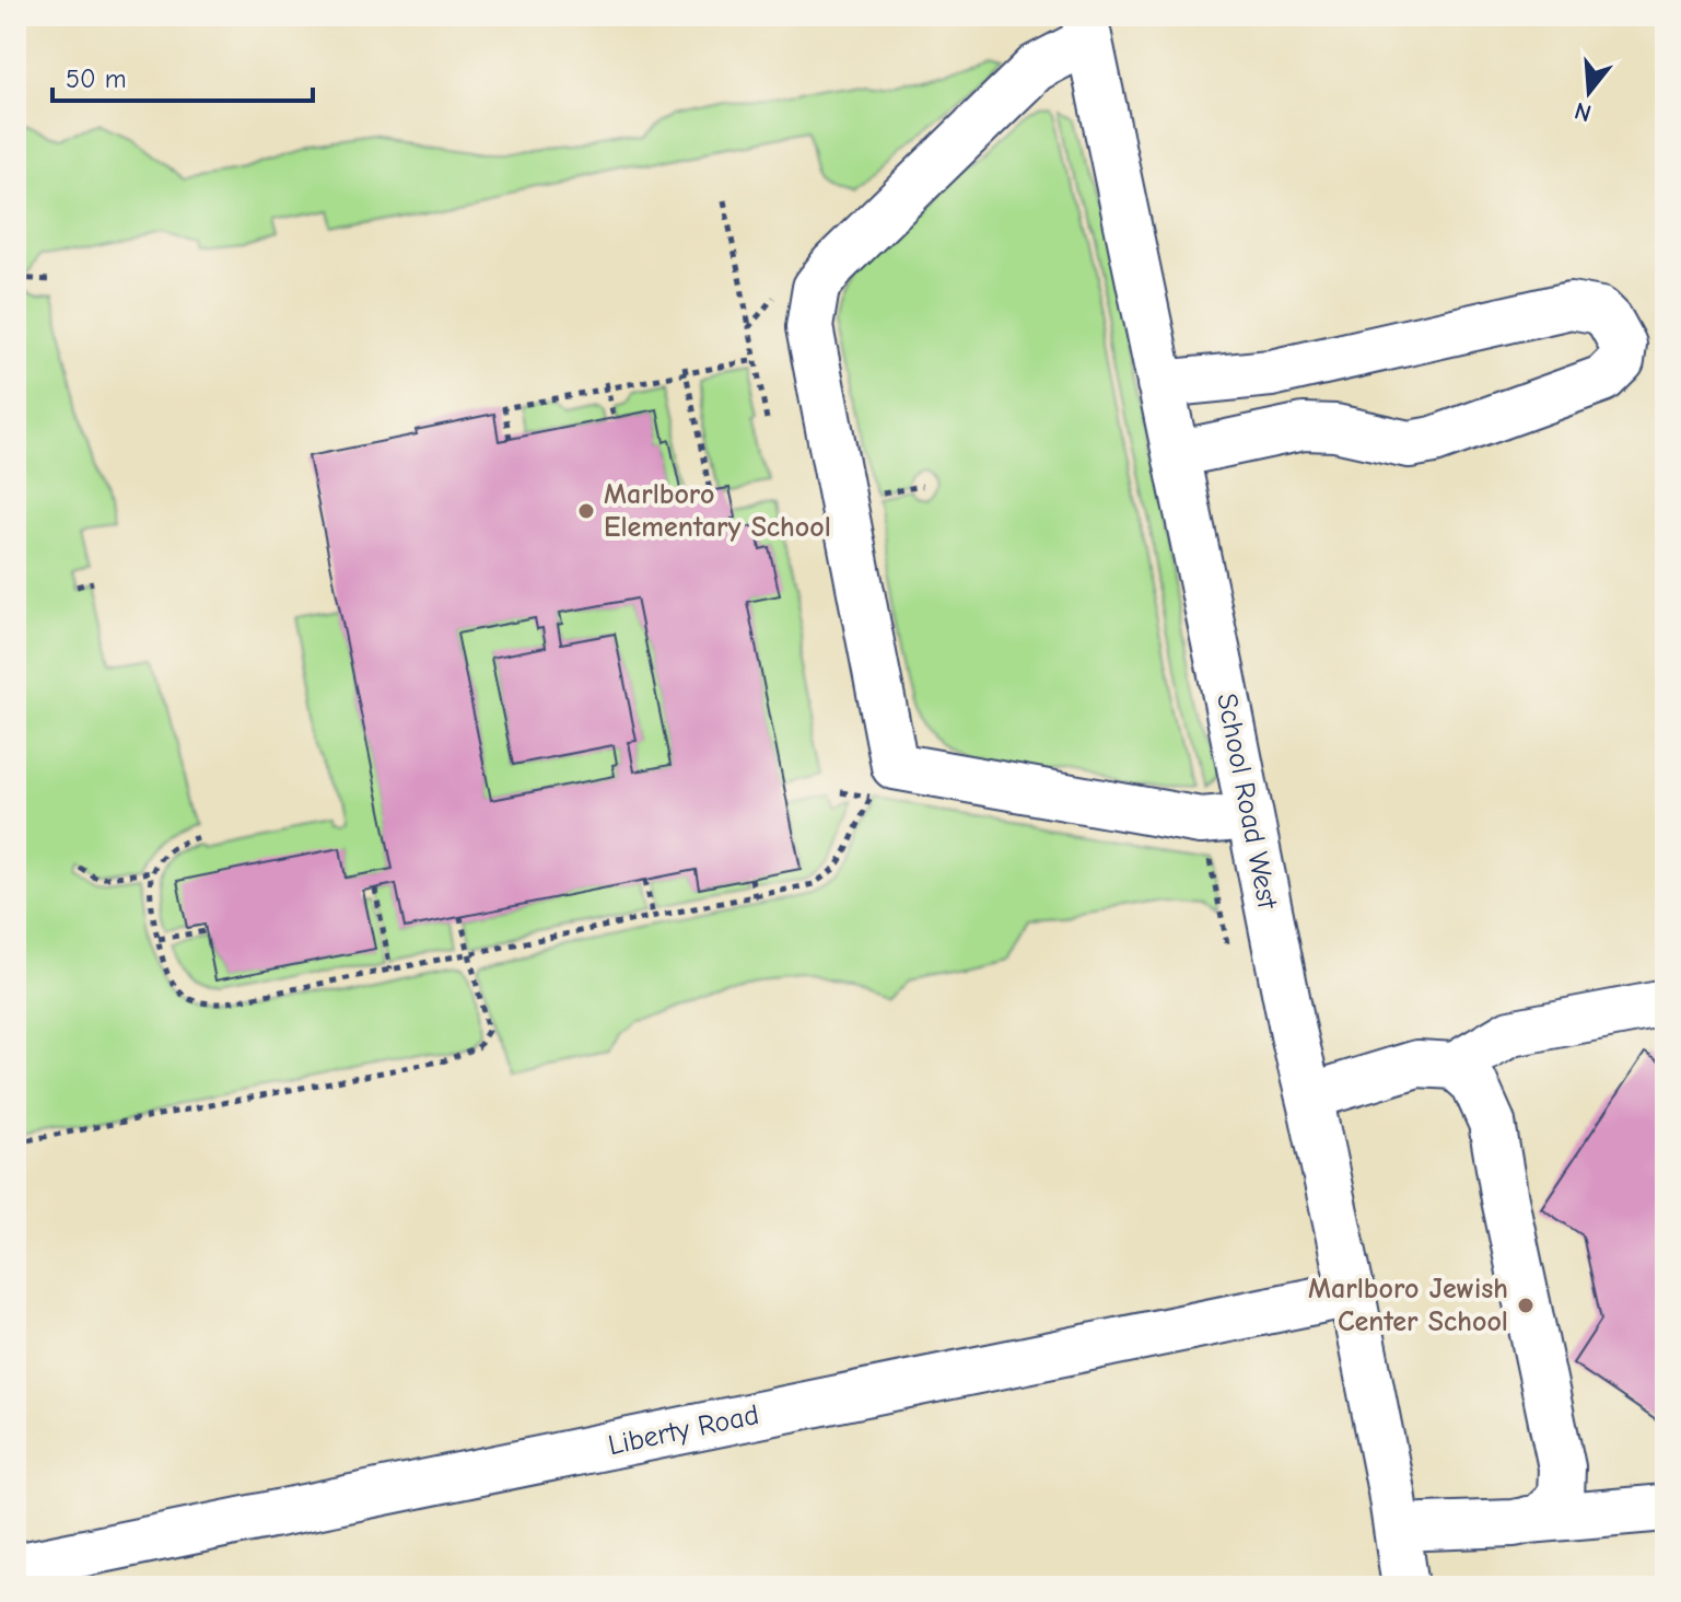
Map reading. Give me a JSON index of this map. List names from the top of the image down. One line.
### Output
{"streets":{"street":["School Road West","Liberty Road"]},"crossings":[["School Road West","Liberty Road"]],"places":["Marlboro Elementary School","Marlboro Jewish Center School"],"scale_bar":"50 m","north":"bottom"}
